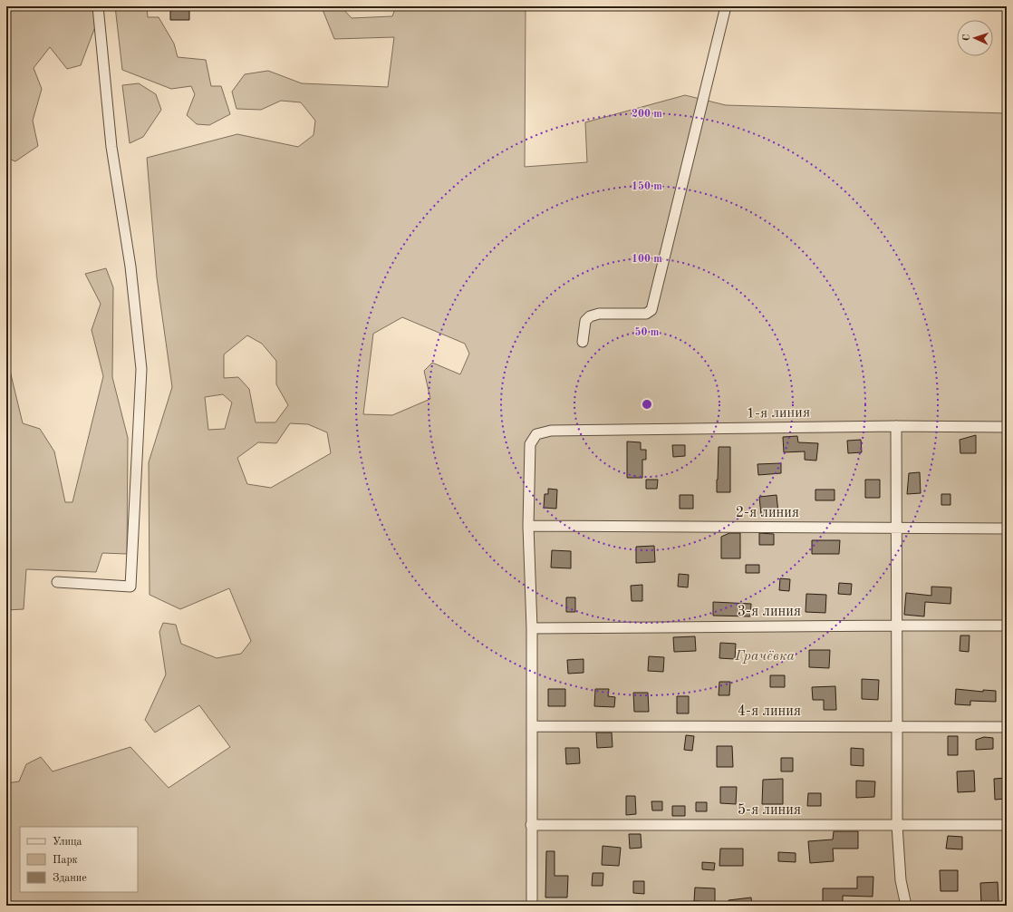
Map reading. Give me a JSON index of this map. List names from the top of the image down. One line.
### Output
{"streets":{"street":["1-я линия","2-я линия","3-я линия","4-я линия","5-я линия"]},"crossings":[["1-я линия","2-я линия"]],"parks":["Грачёвка"],"legend":["Улица","Парк","Здание"],"north":"left","rings":["200 m","150 m","100 m","50 m"]}
